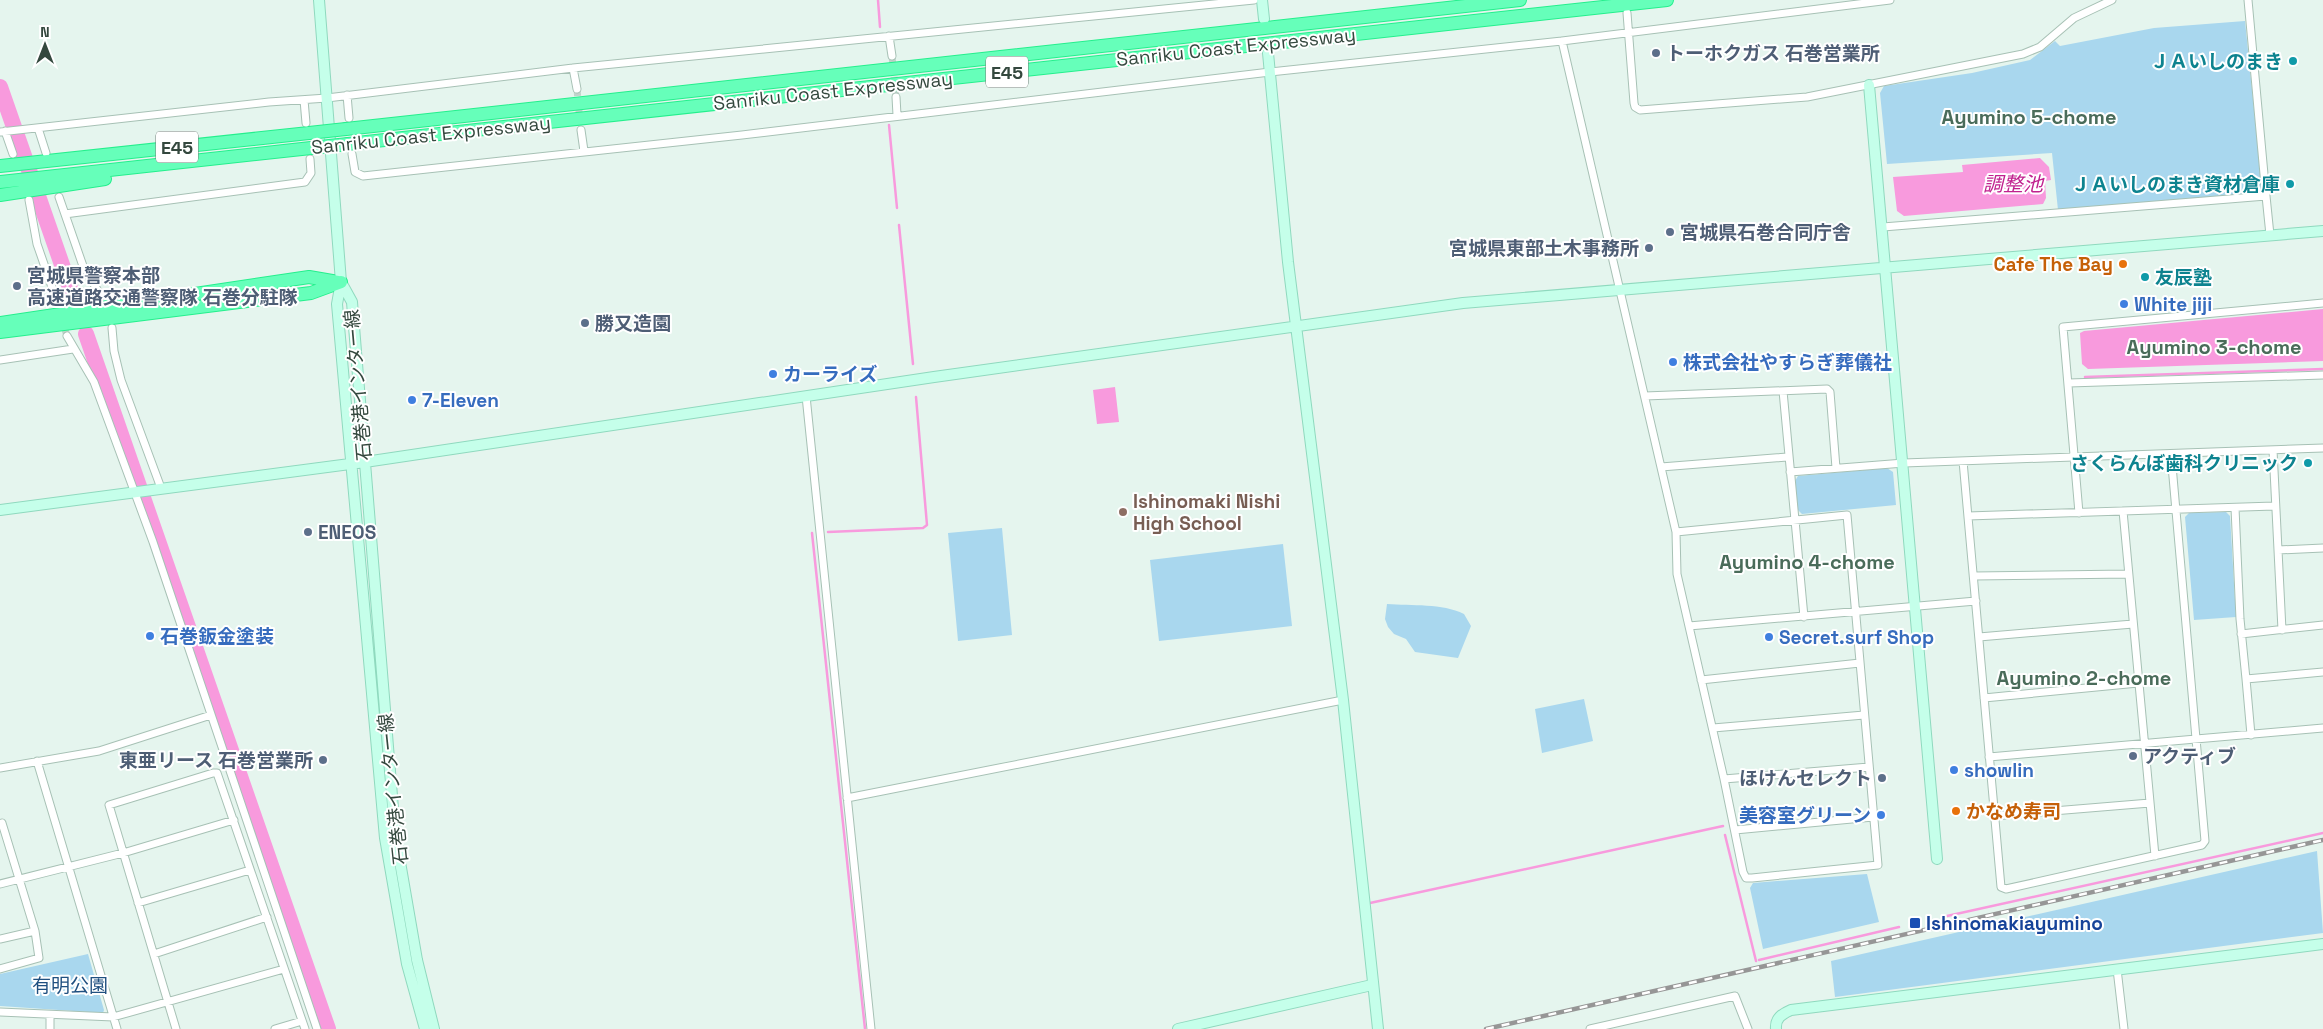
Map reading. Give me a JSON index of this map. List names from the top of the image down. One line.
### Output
{"streets":{"highway":["Sanriku Coast Expressway","E45"],"street":["石巻港インター線"]},"districts":["Ayumino 5-chome","Ayumino 3-chome","Ayumino 4-chome","Ayumino 2-chome"],"water":["調整池"],"parks":["有明公園"],"places":{"other":["トーホクガス 石巻営業所","ＪＡいしのまき","ＪＡいしのまき資材倉庫","宮城県石巻合同庁舎","宮城県東部土木事務所","Cafe The Bay","友辰塾","宮城県警察本部 高速道路交通警察隊 石巻分駐隊","White jiji","勝又造園","株式会社やすらぎ葬儀社","カーライズ","7-Eleven","さくらんぼ歯科クリニック","Ishinomaki Nishi High School","ENEOS","石巻鈑金塗装","Secret.surf Shop","アクティブ","東亜リース 石巻営業所","showlin","ほけんセレクト","かなめ寿司","美容室グリーン"],"transit":["Ishinomakiayumino"]},"north":"top"}
